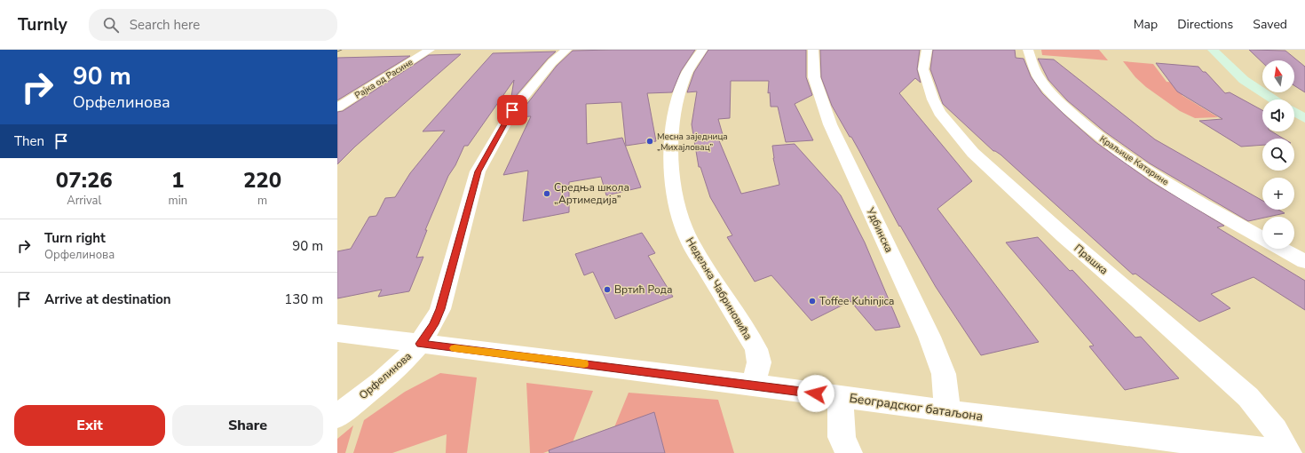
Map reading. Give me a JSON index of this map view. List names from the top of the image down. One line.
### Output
{"streets":{"street":["Рајка од Расине","Краљице Катарине","Удбинска","Прашка","Недељка Чабриновића","Орфелинова","Београдског батаљона"]},"crossings":[["Удбинска","Београдског батаљона"],["Недељка Чабриновића","Београдског батаљона"],["Орфелинова","Београдског батаљона"]],"places":["Месна заједница „Михајловац”","Средња школа „Артимедија”","Вртић Рода","Toffee Kuhinjica"],"north":"top","page":{"header":"Turnly","search":"Search here","nav":["Map","Directions","Saved"],"turn":["90 m","Орфелинова"],"map_buttons":["+","−"],"then":"Then","eta":["07:26","Arrival","1","min","220","m"],"list":[{"name":"Turn right","note":"Орфелинова","value":"90 m"},{"name":"Arrive at destination","value":"130 m"}],"buttons":["Exit","Share"]}}
